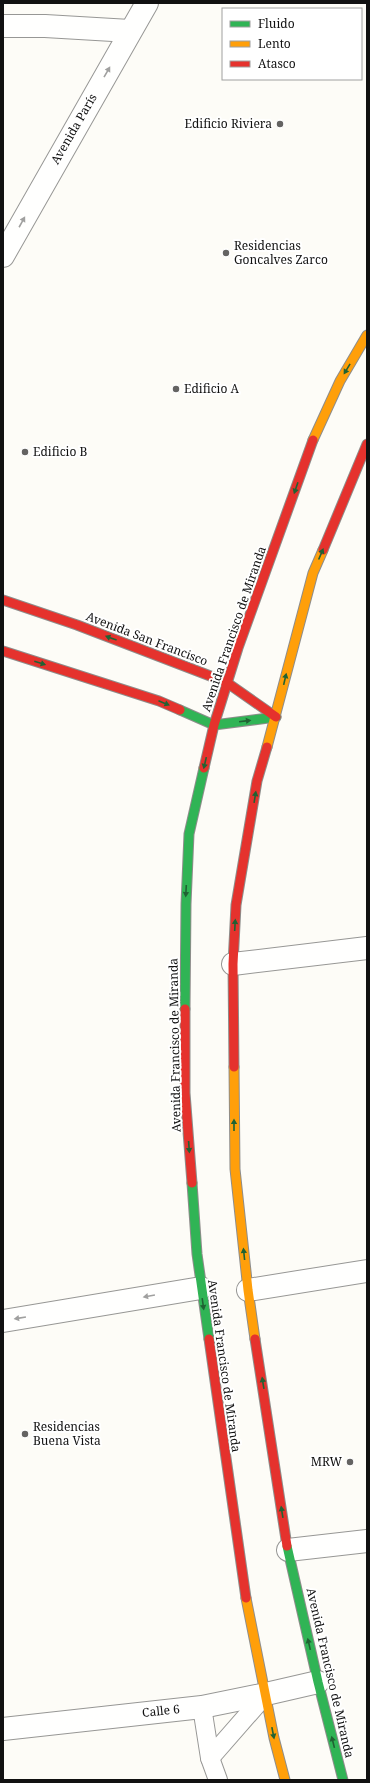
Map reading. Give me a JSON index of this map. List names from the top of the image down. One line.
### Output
{"streets":{"main road":["Avenida Francisco de Miranda","Avenida San Francisco"],"street":["Avenida París","Calle 6"]},"crossings":[["Avenida Francisco de Miranda","Avenida San Francisco"],["Avenida Francisco de Miranda","Calle 6"]],"one_way":["Avenida París"],"places":["Edificio Riviera","Residencias Goncalves Zarco","Edificio A","Edificio B","Residencias Buena Vista","MRW"],"legend":["Fluido","Lento","Atasco"]}
